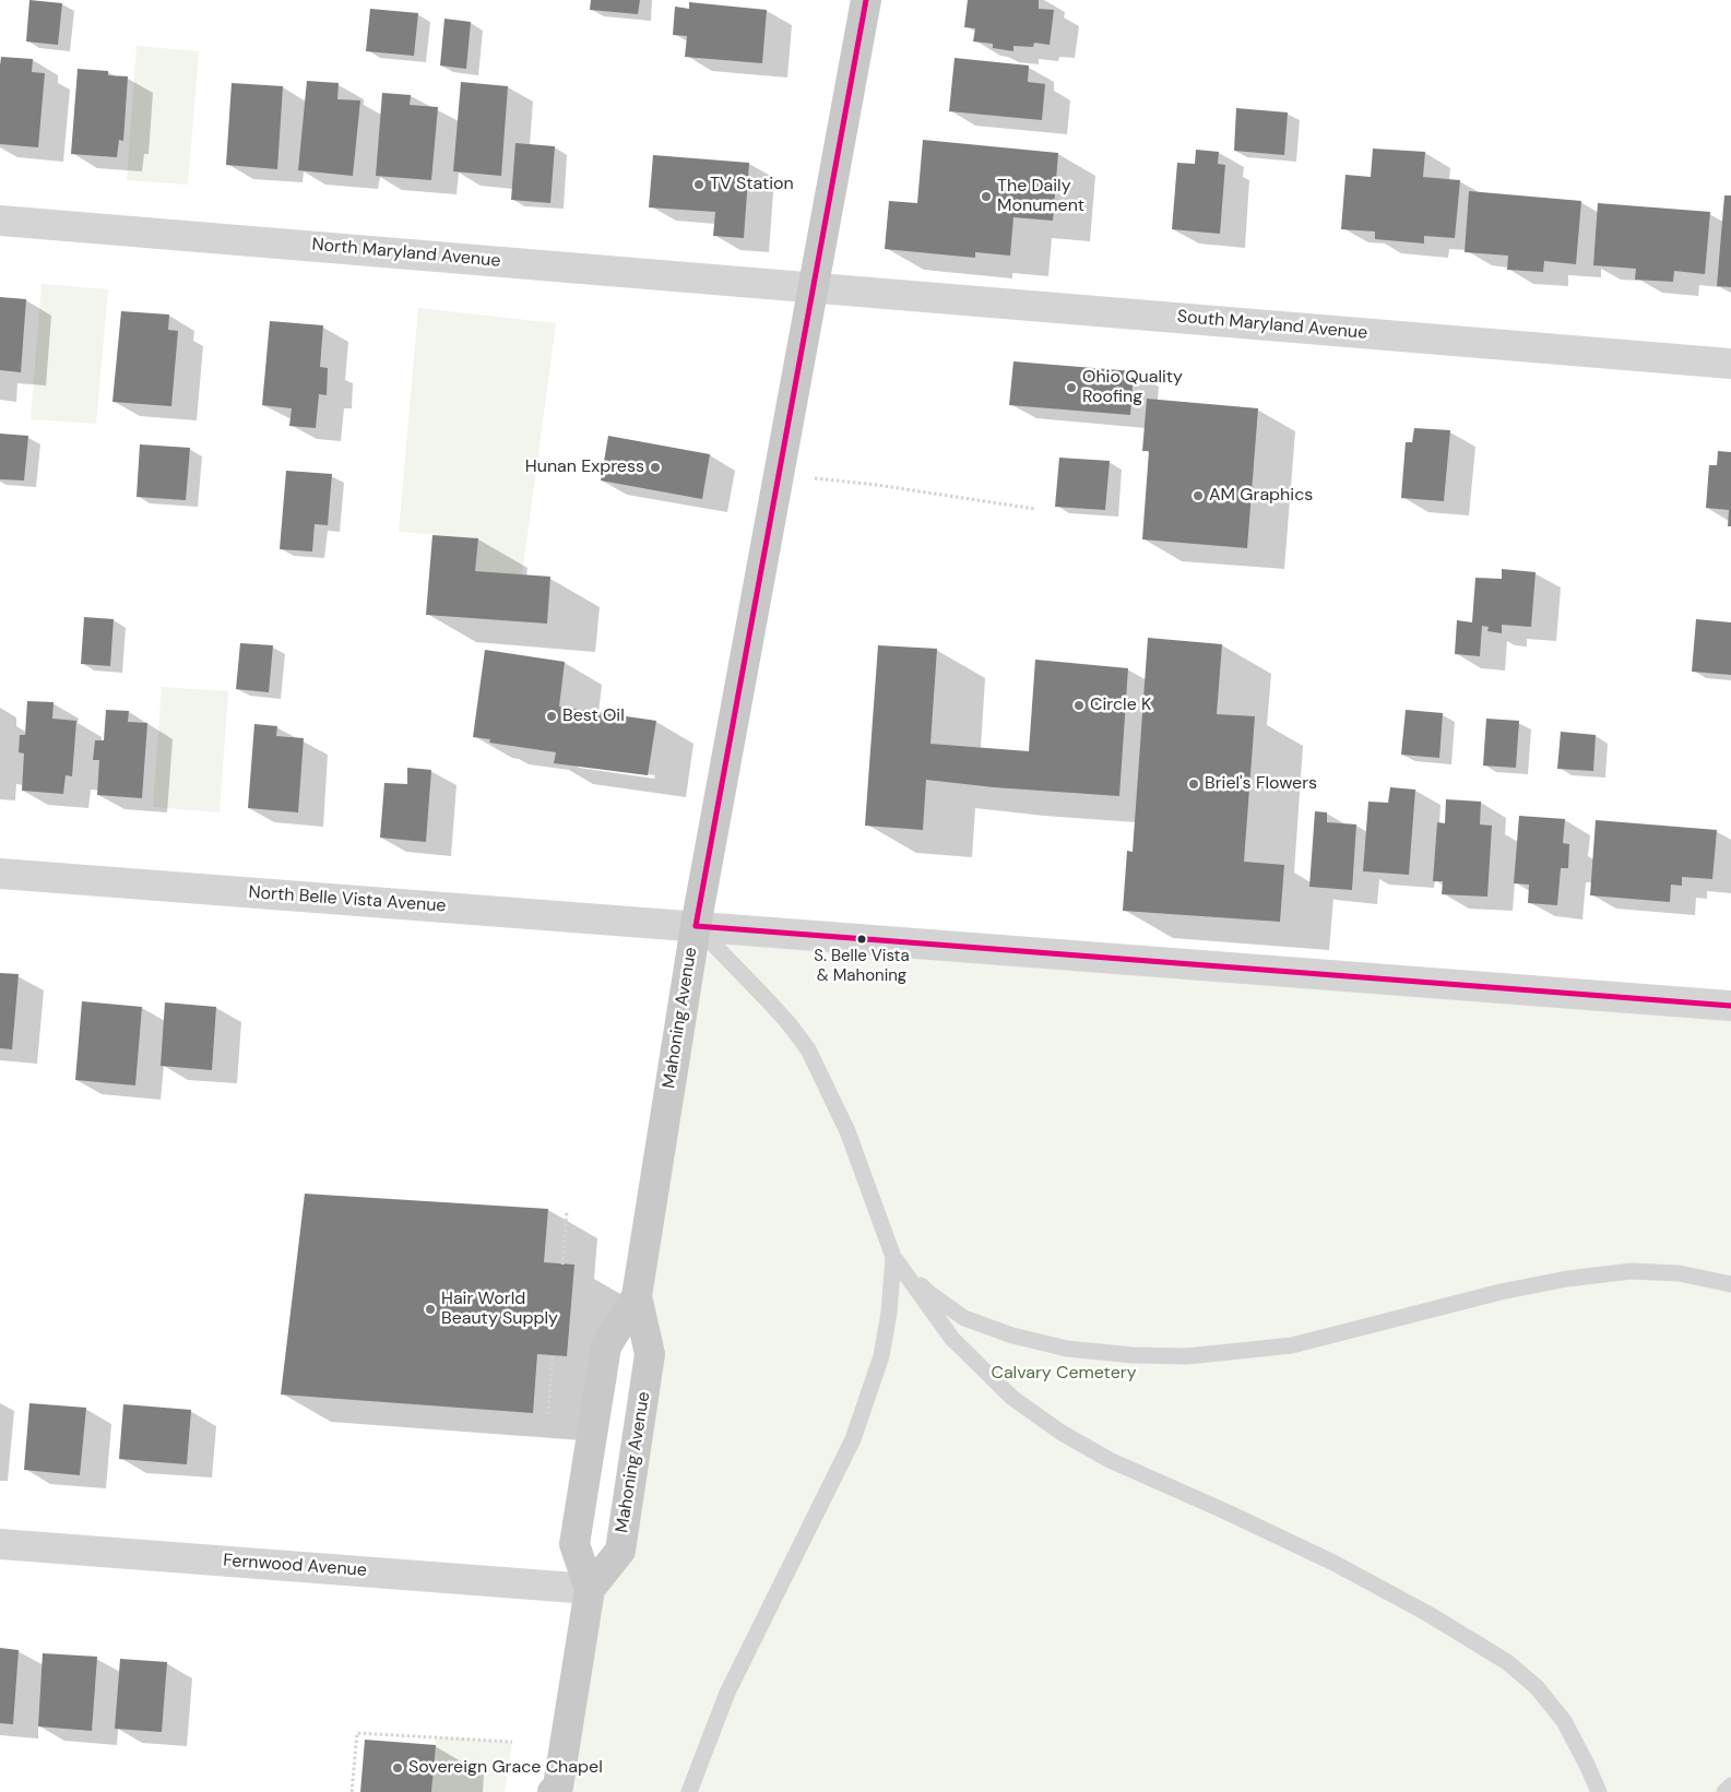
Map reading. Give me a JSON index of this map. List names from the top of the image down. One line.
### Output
{"streets":{"main road":["Mahoning Avenue"],"street":["North Maryland Avenue","South Maryland Avenue","North Belle Vista Avenue","Fernwood Avenue"]},"crossings":[["North Maryland Avenue","South Maryland Avenue"],["North Maryland Avenue","Mahoning Avenue"],["South Maryland Avenue","Mahoning Avenue"],["North Belle Vista Avenue","Mahoning Avenue"],["Mahoning Avenue","Fernwood Avenue"]],"parks":["Calvary Cemetery"],"places":["TV Station","The Daily Monument","Ohio Quality Roofing","Hunan Express","AM Graphics","Circle K","Best Oil","Briel's Flowers","S. Belle Vista & Mahoning","Hair World Beauty Supply","Sovereign Grace Chapel"]}
